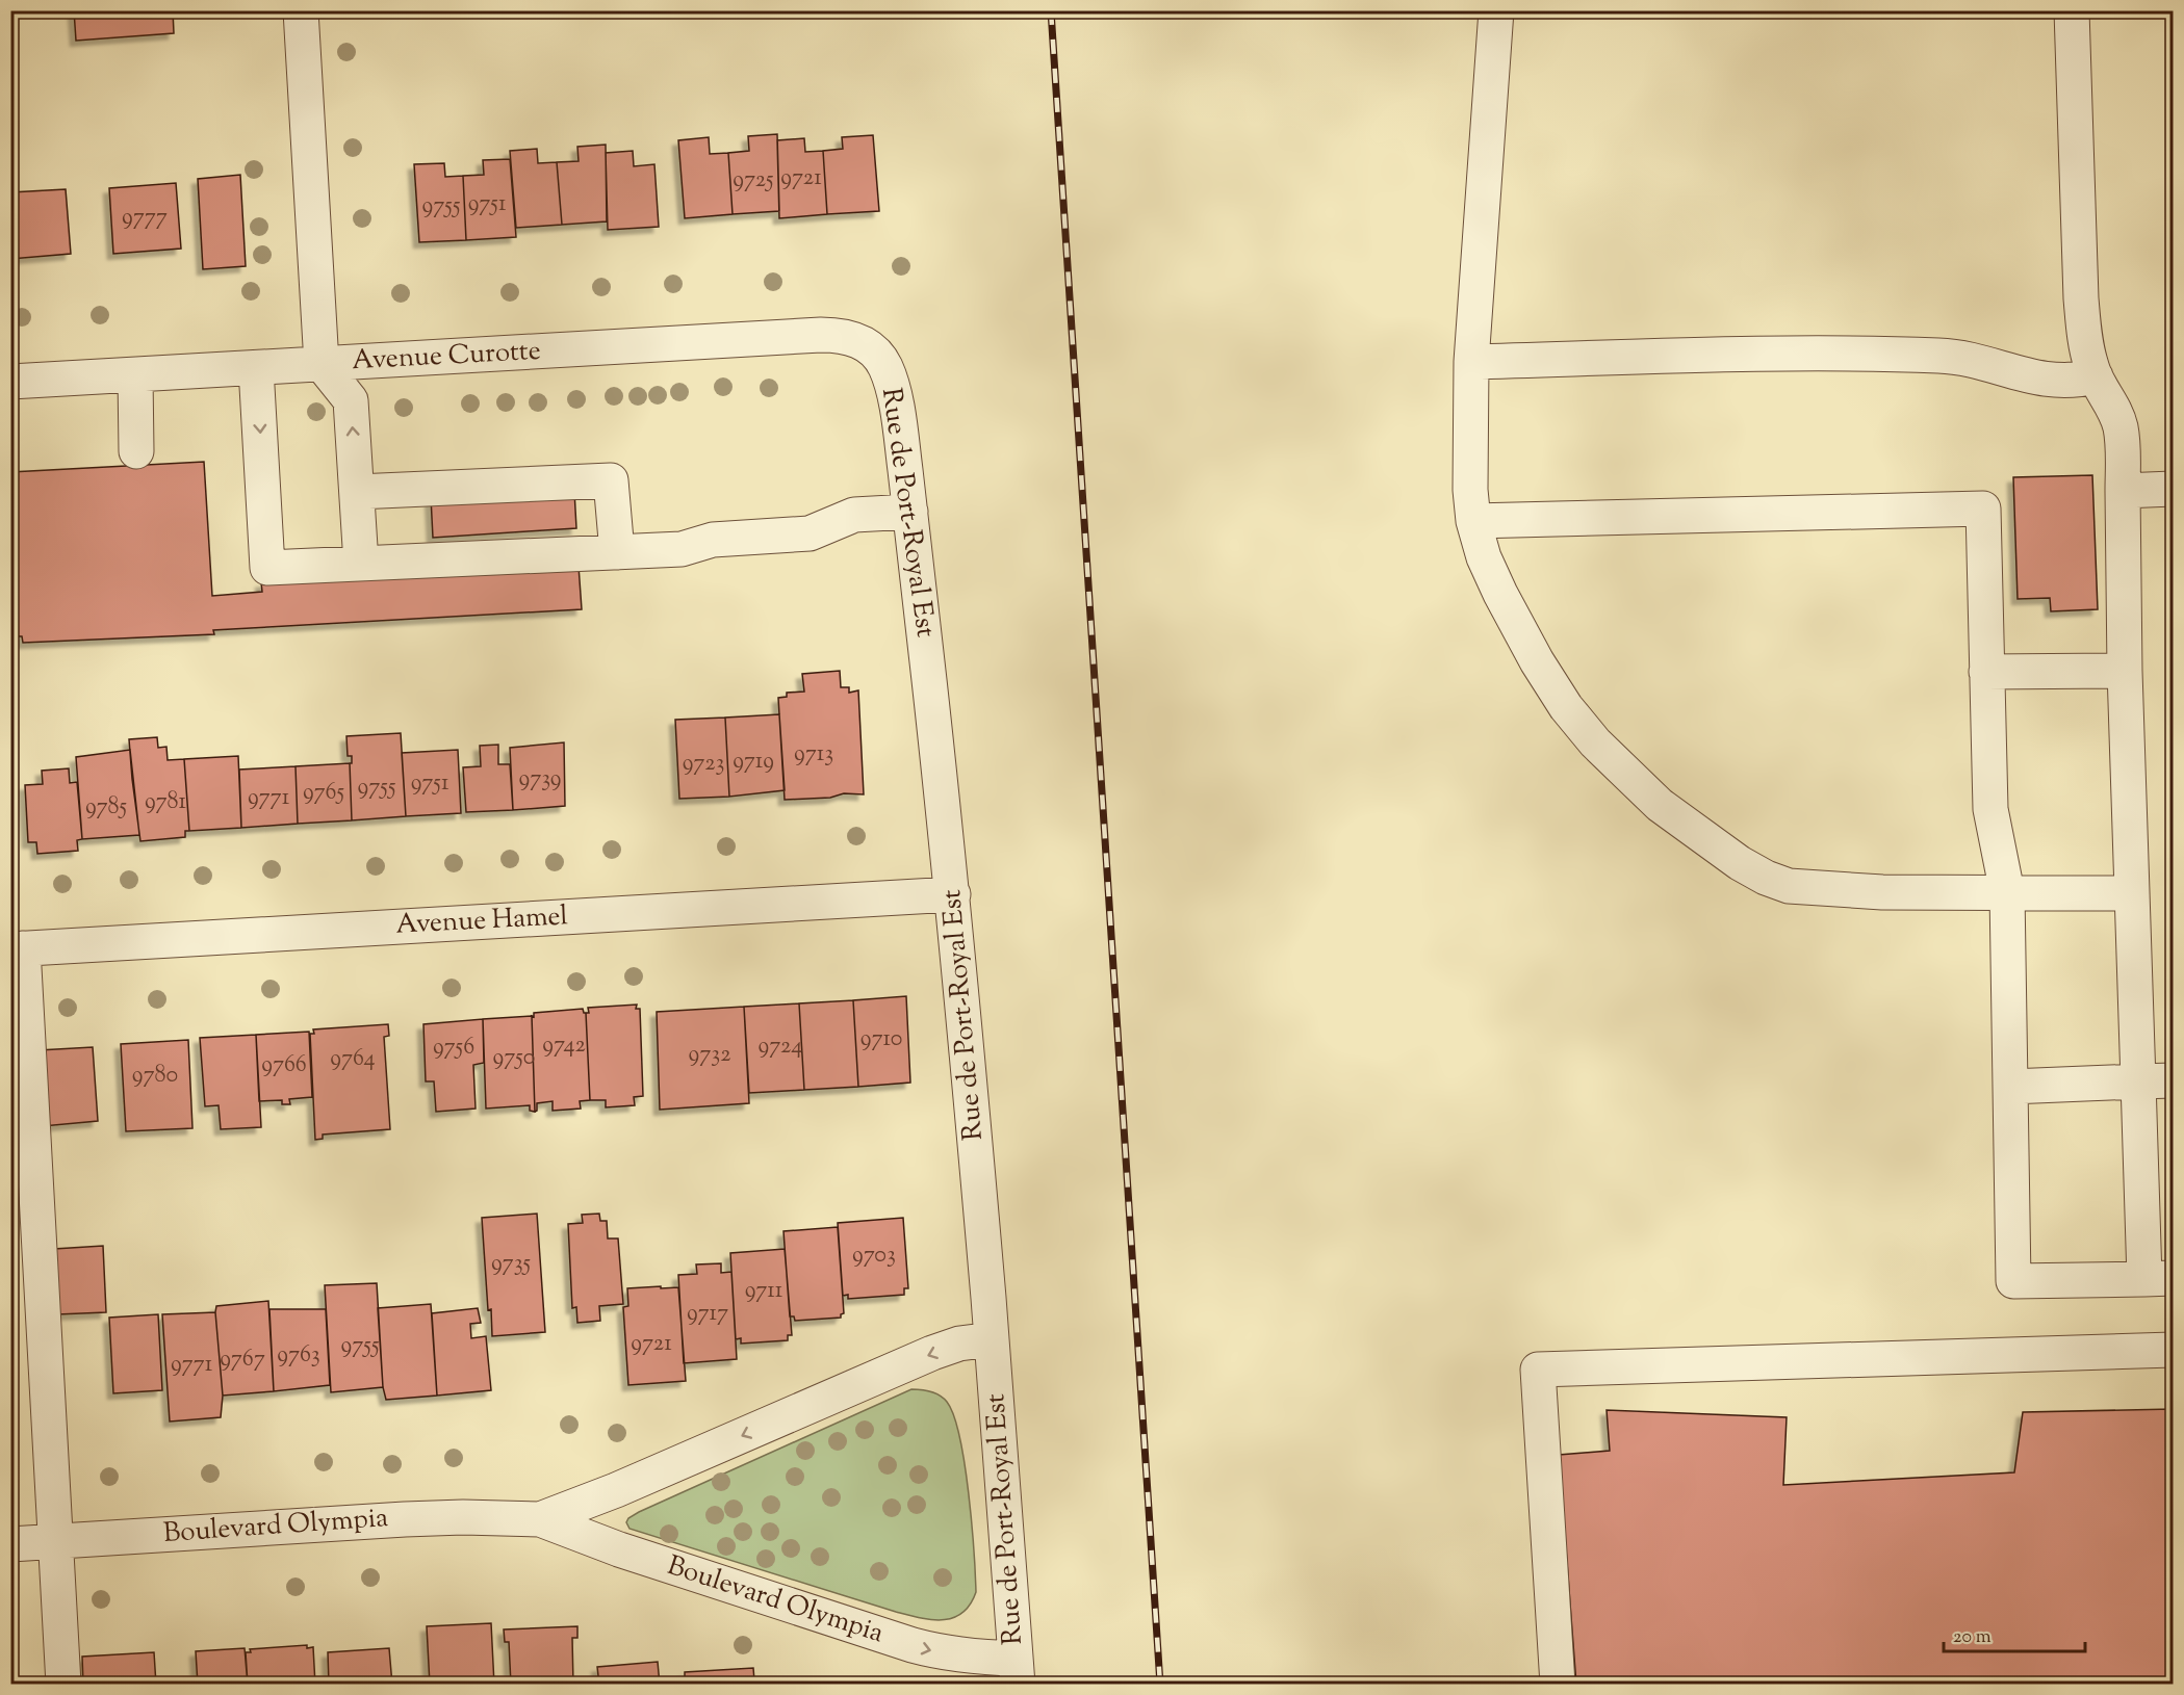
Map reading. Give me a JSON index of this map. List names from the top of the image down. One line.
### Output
{"streets":{"street":["Avenue Curotte","Rue de Port-Royal Est","Avenue Hamel","Boulevard Olympia"]},"crossings":[["Avenue Curotte","Rue de Port-Royal Est"],["Rue de Port-Royal Est","Avenue Hamel"],["Rue de Port-Royal Est","Boulevard Olympia"]],"house_numbers":["9721","9725","9751","9755","9777","9713","9719","9723","9739","9751","9755","9765","9771","9781","9785","9710","9742","9724","9756","9732","9750","9764","9766","9780","9703","9735","9711","9717","9721","9755","9763","9767","9771"],"scale_bar":"20 m"}
